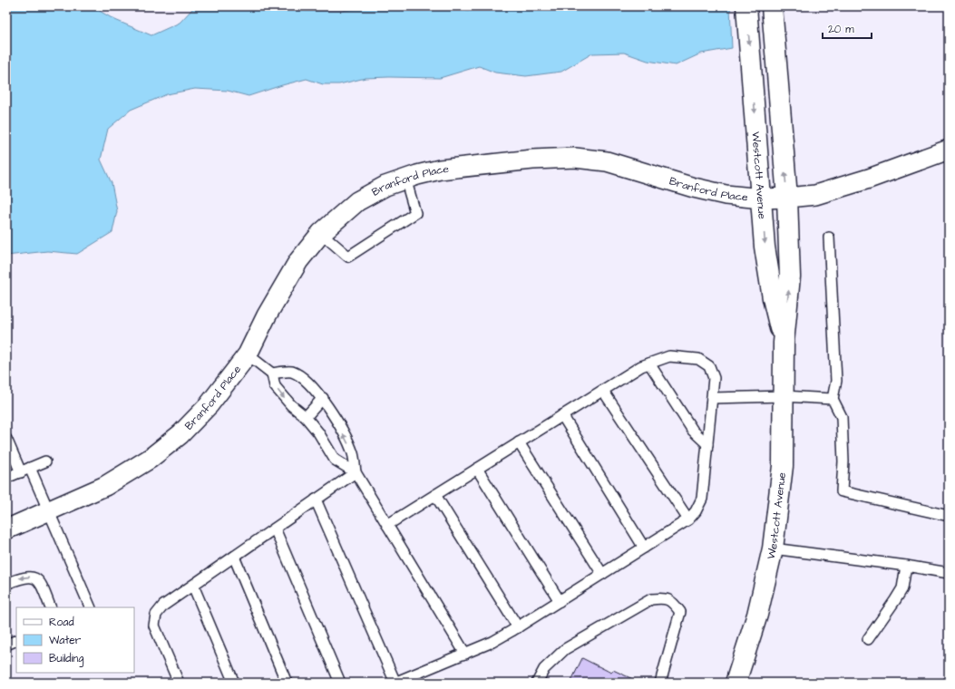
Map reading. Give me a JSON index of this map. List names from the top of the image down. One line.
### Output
{"streets":{"street":["Westcott Avenue","Branford Place"]},"crossings":[["Westcott Avenue","Branford Place"]],"legend":["Road","Water","Building"],"scale_bar":"20 m"}
